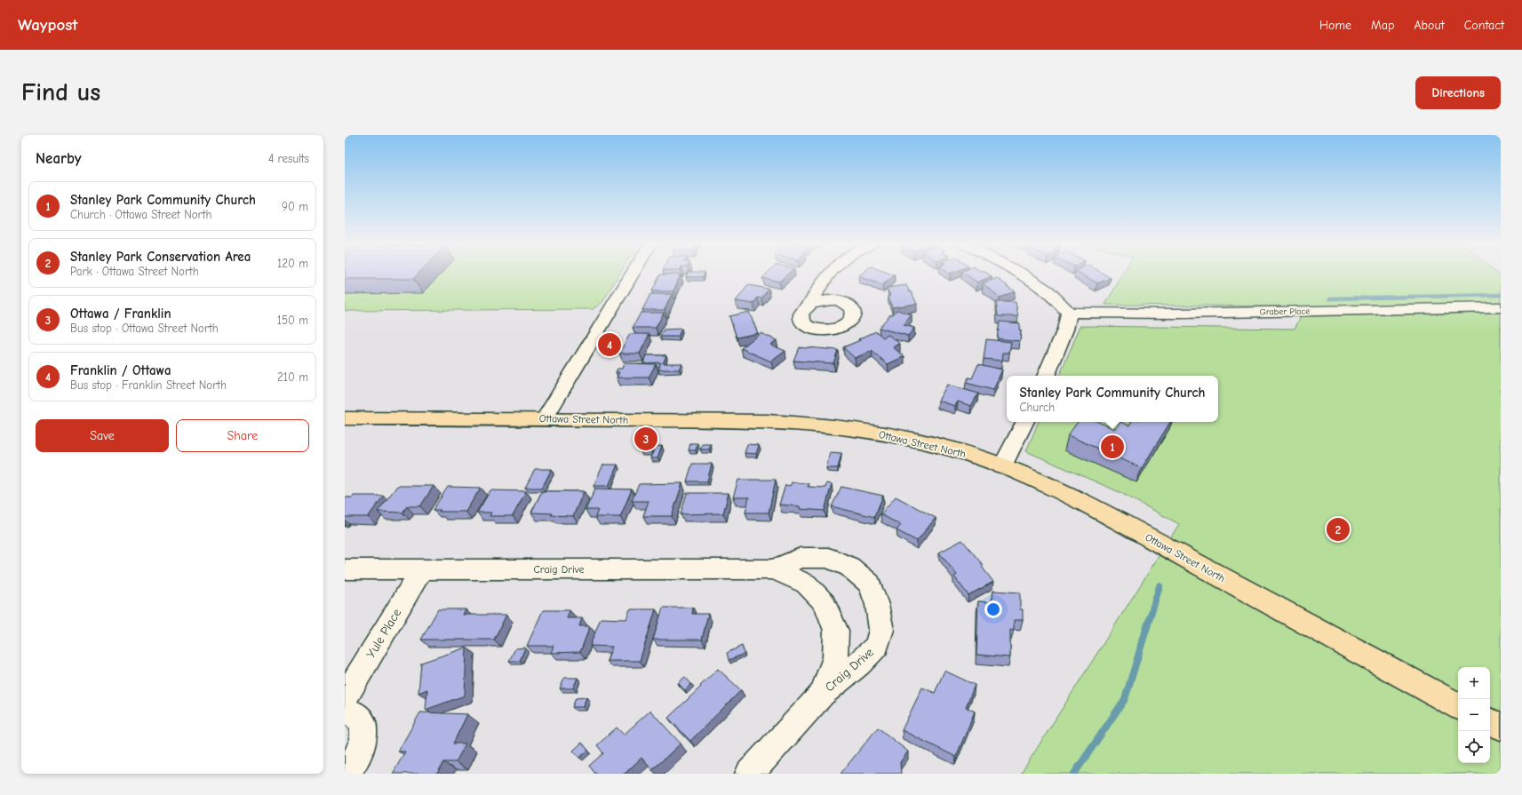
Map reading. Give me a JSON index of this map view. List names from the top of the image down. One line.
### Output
{"streets":{"main road":["Ottawa Street North"],"street":["Graber Place","Craig Drive","Yule Place"]},"crossings":[["Craig Drive","Yule Place"]],"page":{"header":"Waypost","nav":["Home","Map","About","Contact"],"buttons":["Directions",["Save","Share"]],"title":"Find us","heading":["Nearby","4 results"],"list":[{"mark":"1","name":"Stanley Park Community Church","note":"Church · Ottawa Street North","value":"90 m"},{"mark":"2","name":"Stanley Park Conservation Area","note":"Park · Ottawa Street North","value":"120 m"},{"mark":"3","name":"Ottawa / Franklin","note":"Bus stop · Ottawa Street North","value":"150 m"},{"mark":"4","name":"Franklin / Ottawa","note":"Bus stop · Franklin Street North","value":"210 m"}],"pins":["4","3","1","2"],"popup":["Stanley Park Community Church","Church"],"map_buttons":["+","−"]}}
